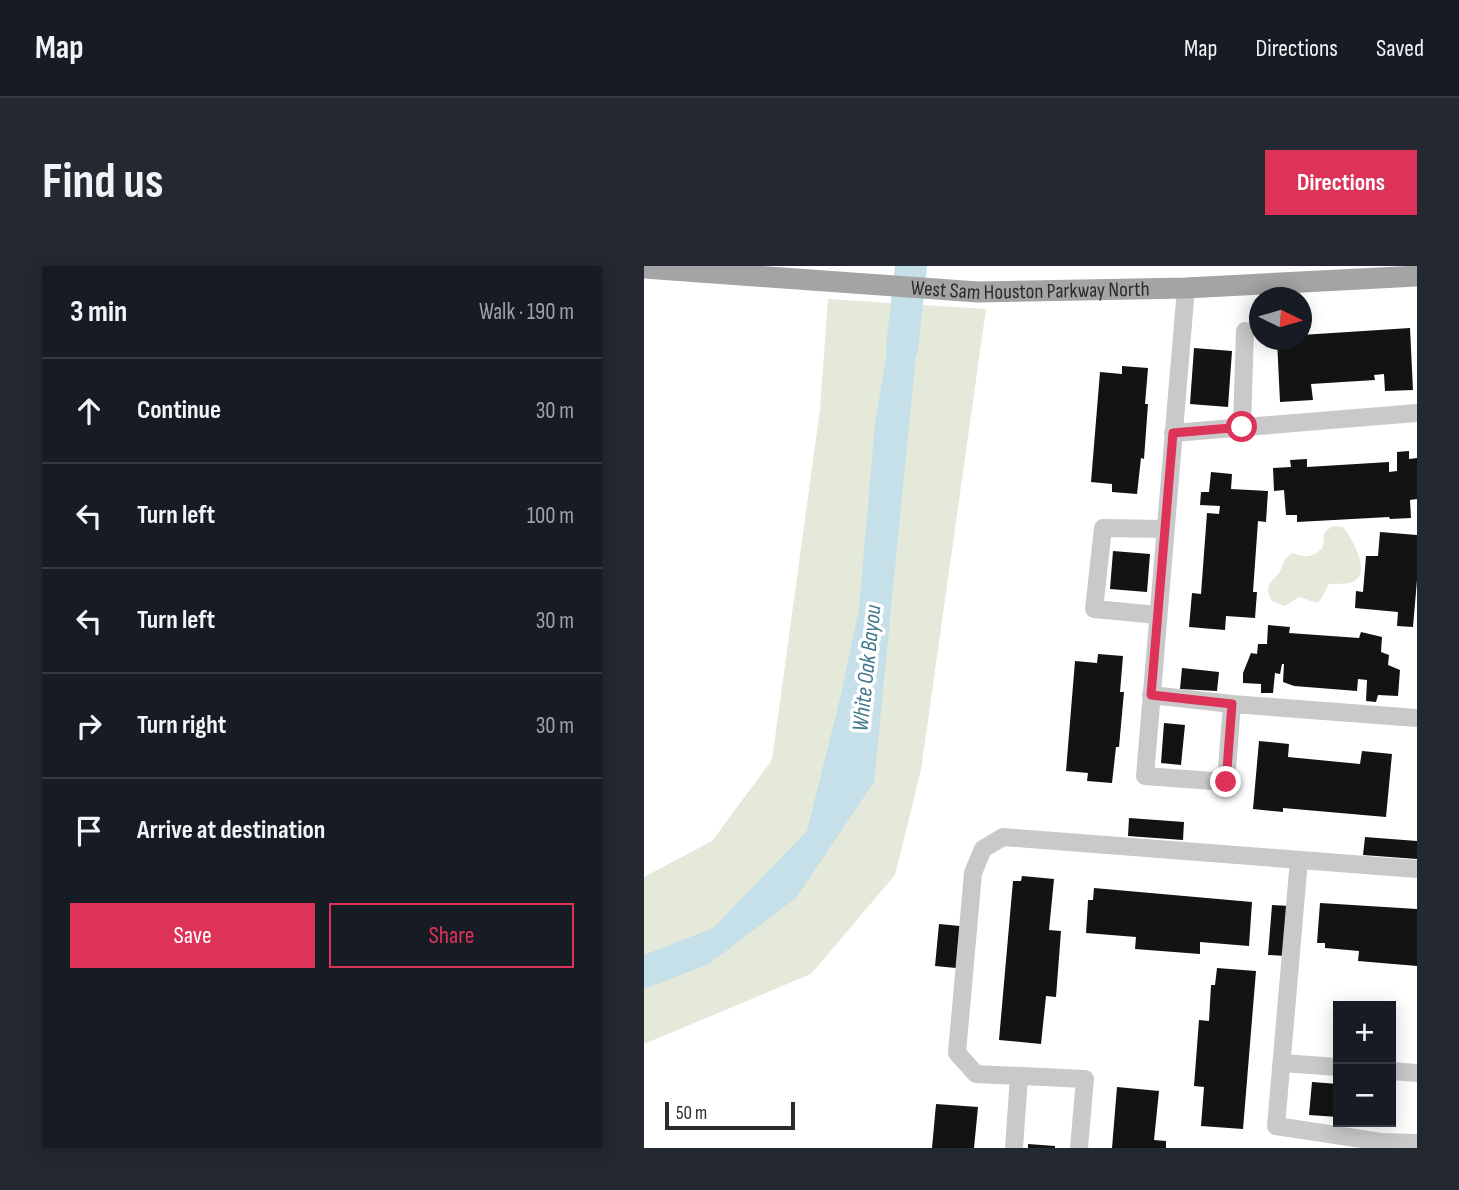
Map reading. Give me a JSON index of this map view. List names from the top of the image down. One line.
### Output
{"streets":{"main road":["West Sam Houston Parkway North"]},"water":["White Oak Bayou"],"scale_bar":"50 m","north":"right","page":{"header":"Map","nav":["Map","Directions","Saved"],"buttons":["Directions",["Save","Share"]],"title":"Find us","heading":["3 min","Walk · 190 m"],"list":[["Continue","30 m"],["Turn left","100 m"],["Turn left","30 m"],["Turn right","30 m"],"Arrive at destination"],"map_buttons":["+","−"],"scale":"50 m"}}
